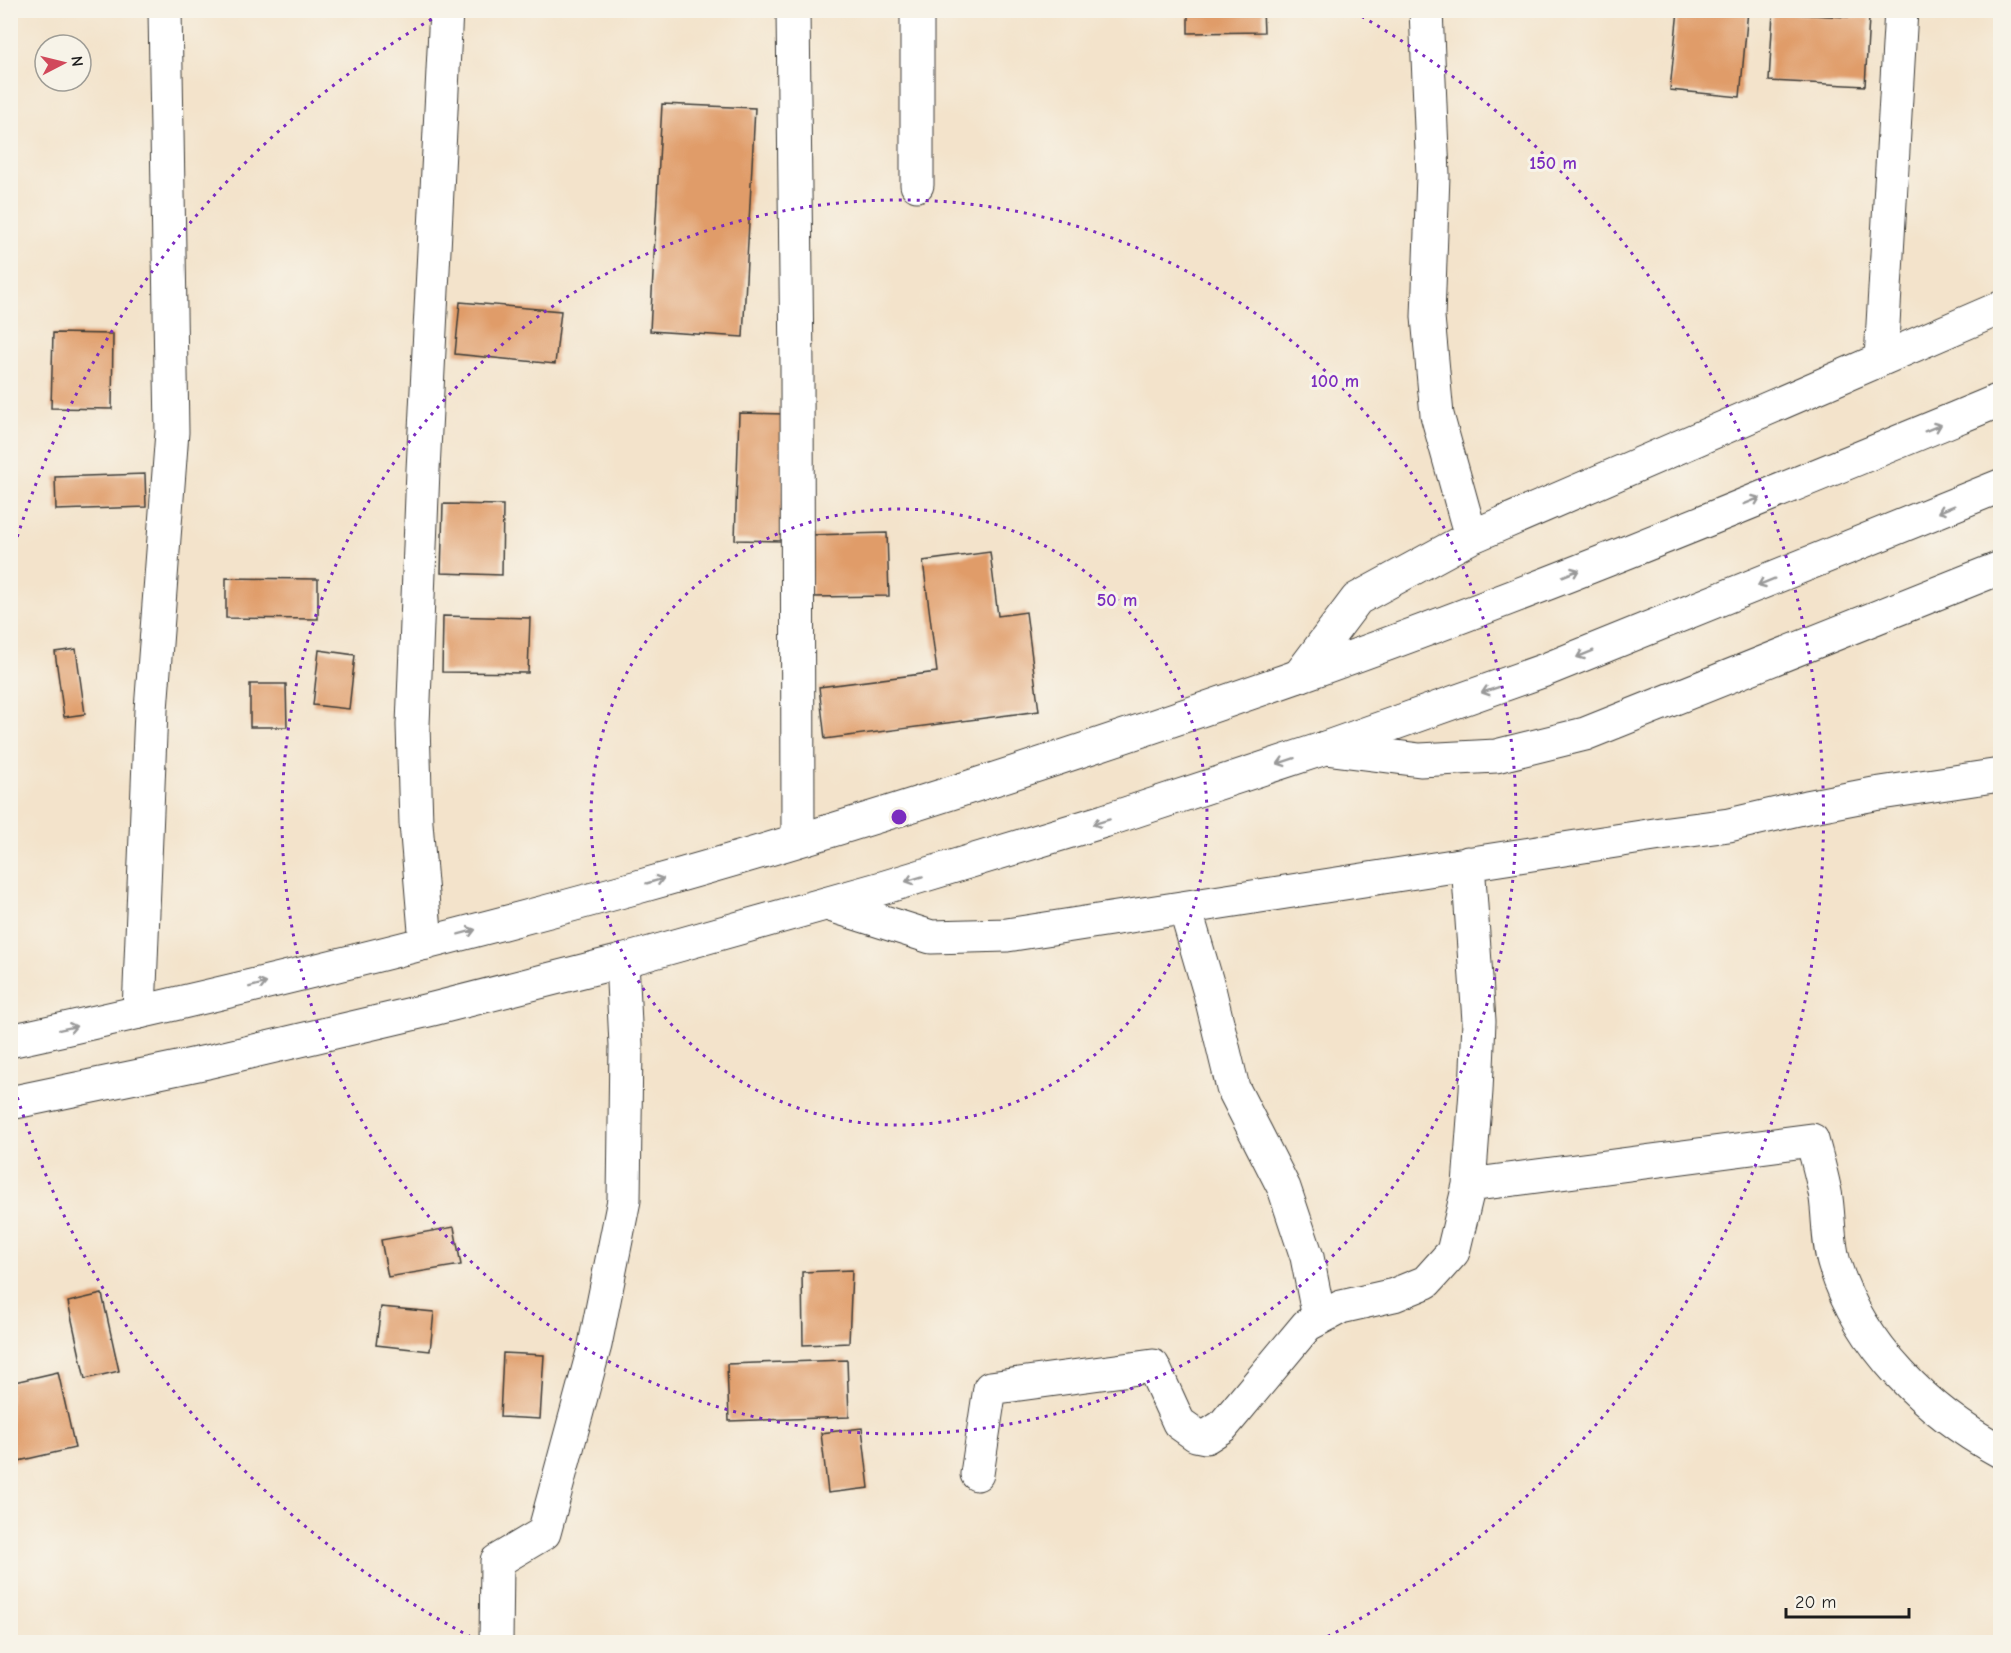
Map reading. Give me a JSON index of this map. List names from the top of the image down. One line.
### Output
{"scale_bar":"20 m","north":"right","rings":["150 m","100 m","50 m"]}
